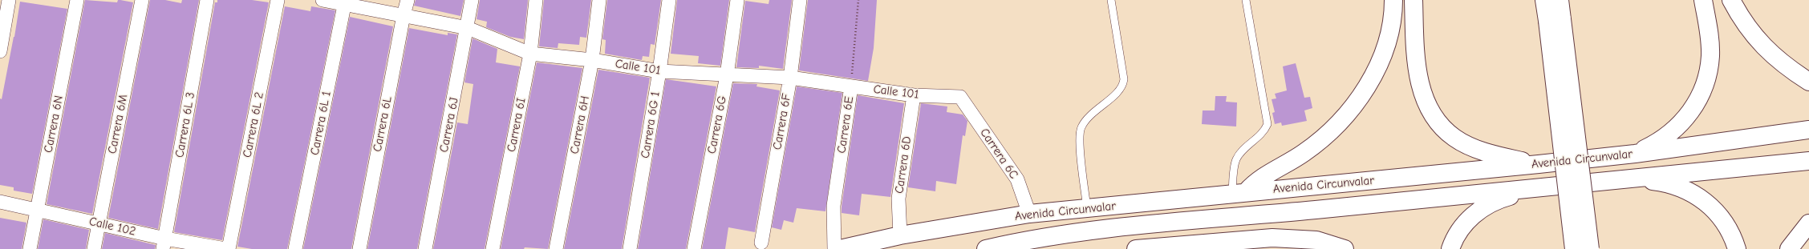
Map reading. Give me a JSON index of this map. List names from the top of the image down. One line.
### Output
{"streets":{"highway":["Avenida Circunvalar"],"street":["Calle 101","Carrera 6F","Carrera 6L 1","Carrera 6N","Carrera 6M","Carrera 6L","Carrera 6L 3","Carrera 6L 2","Carrera 6J","Carrera 6I","Carrera 6H","Carrera 6G 1","Carrera 6G","Carrera 6E","Carrera 6C","Carrera 6D","Calle 102"]},"crossings":[["Calle 101","Carrera 6F"],["Calle 101","Carrera 6L 1"],["Calle 101","Carrera 6L"],["Calle 101","Carrera 6J"],["Calle 101","Carrera 6I"],["Calle 101","Carrera 6H"],["Calle 101","Carrera 6G 1"],["Calle 101","Carrera 6G"],["Calle 101","Carrera 6E"],["Calle 101","Carrera 6C"],["Calle 101","Carrera 6D"],["Carrera 6N","Calle 102"],["Carrera 6M","Calle 102"],["Carrera 6L 3","Calle 102"],["Carrera 6C","Avenida Circunvalar"],["Avenida Circunvalar","Carrera 6D"]]}
